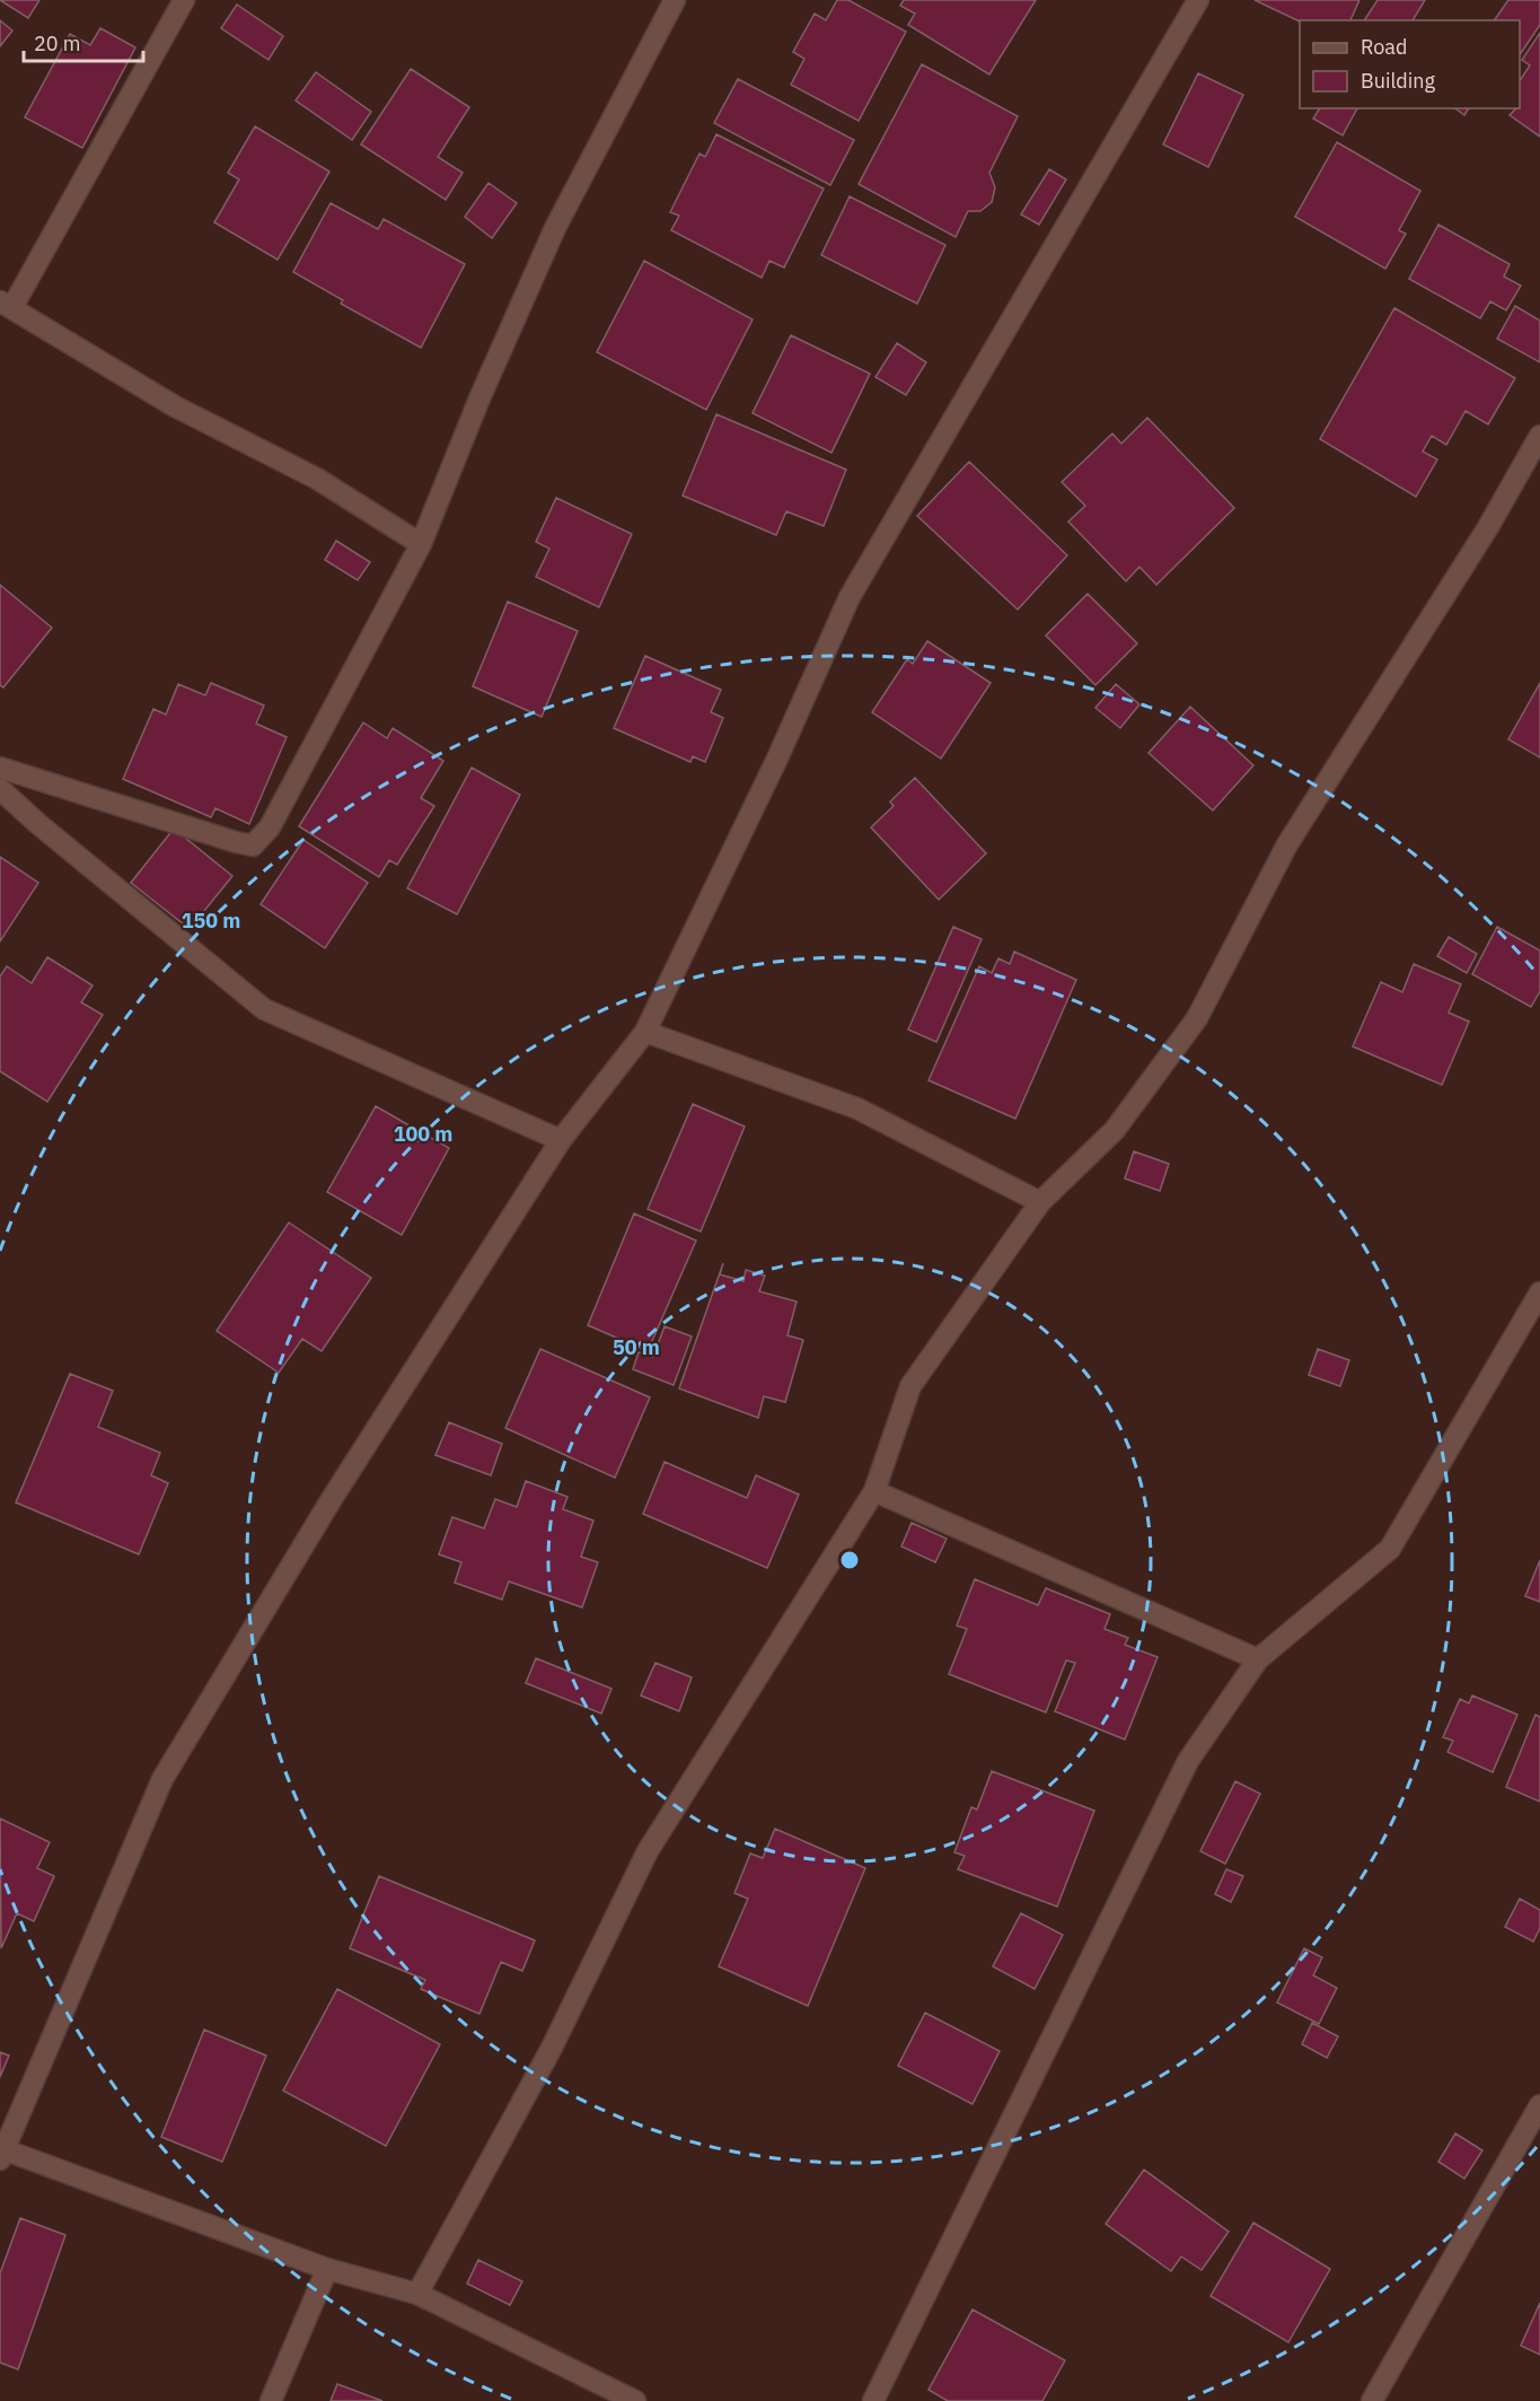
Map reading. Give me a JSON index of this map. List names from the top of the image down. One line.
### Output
{"legend":["Road","Building"],"scale_bar":"20 m","rings":["150 m","100 m","50 m"]}
